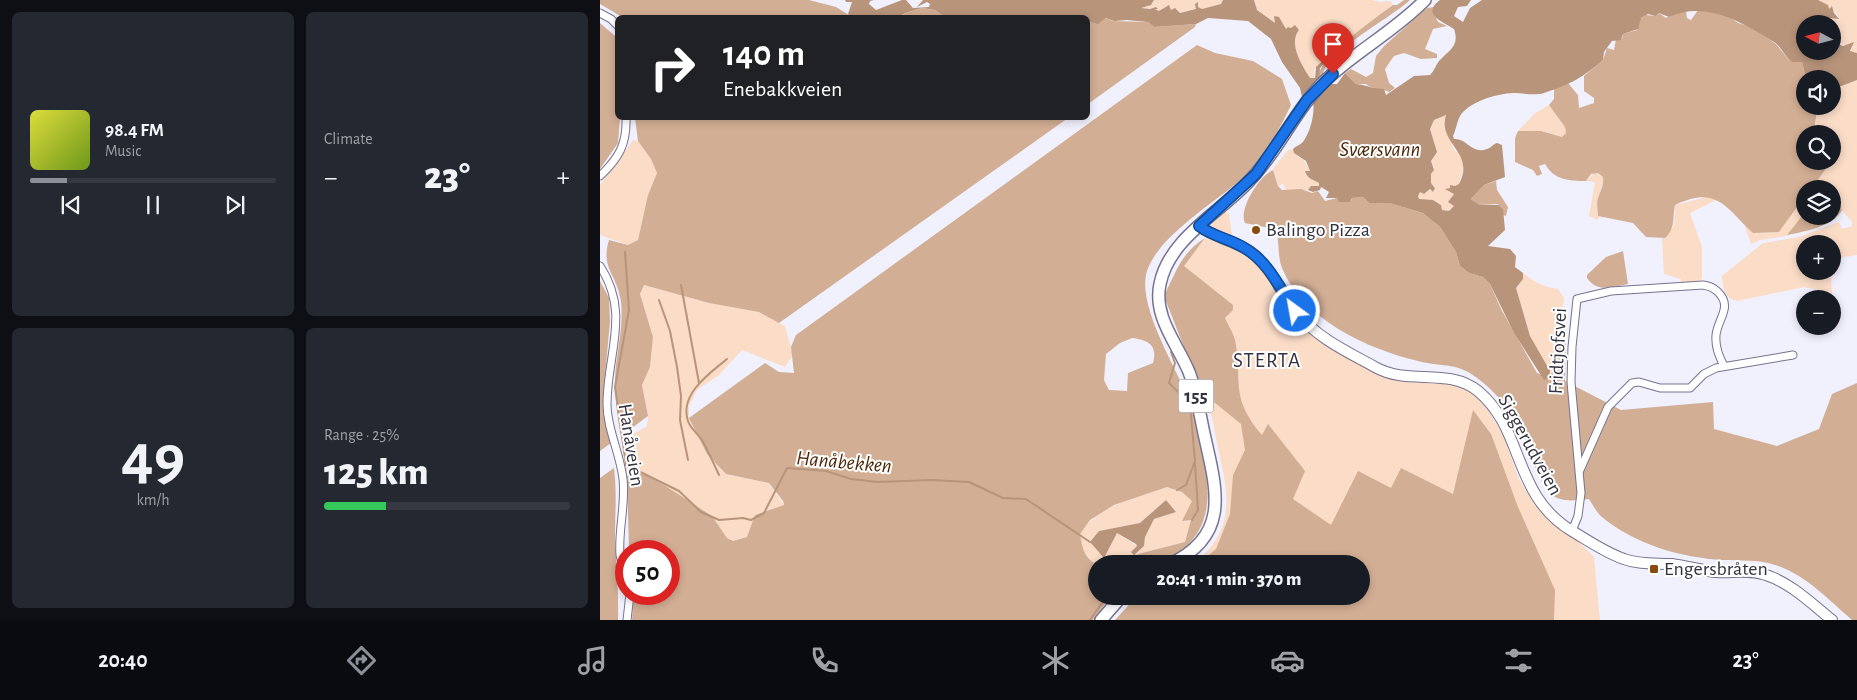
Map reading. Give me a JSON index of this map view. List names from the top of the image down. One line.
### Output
{"streets":{"main road":["155","Siggerudveien"],"street":["Fridtjofsvei","Hanåveien"]},"crossings":[["Fridtjofsvei","Siggerudveien"],["155","Siggerudveien"]],"districts":["STERTA"],"water":["Sværsvann","Hanåbekken"],"places":{"other":["Balingo Pizza"],"transit":["Engersbråten"]},"north":"left","page":{"tile":["Climate",["49","km/h"],["Range · 25%","125 km"]],"map_buttons":["+","−"],"turn":["140 m","Enebakkveien"],"song":["98.4 FM","Music"],"heat":["−","23°","+"],"limit":"50","trip":"20:41 · 1 min · 370 m","tabs":["20:40","23°"]}}
